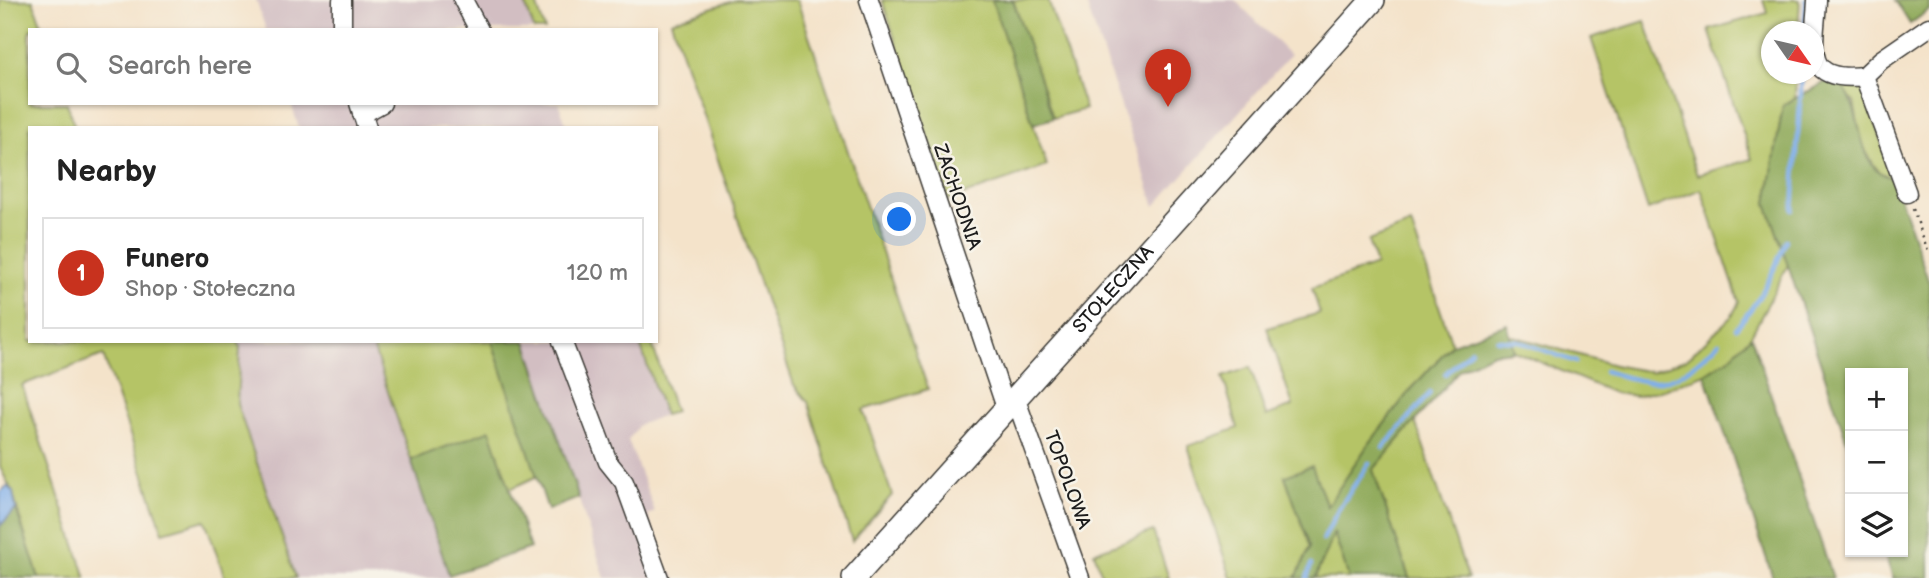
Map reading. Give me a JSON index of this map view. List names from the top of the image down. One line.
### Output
{"streets":{"main road":["STOŁECZNA"],"street":["ZACHODNIA","TOPOLOWA"]},"crossings":[["ZACHODNIA","STOŁECZNA"],["ZACHODNIA","TOPOLOWA"],["STOŁECZNA","TOPOLOWA"]],"north":"bottom right","page":{"search":"Search here","pins":"1","heading":"Nearby","list":[{"mark":"1","name":"Funero","note":"Shop · Stołeczna","value":"120 m"}],"map_buttons":["+","−"]}}
